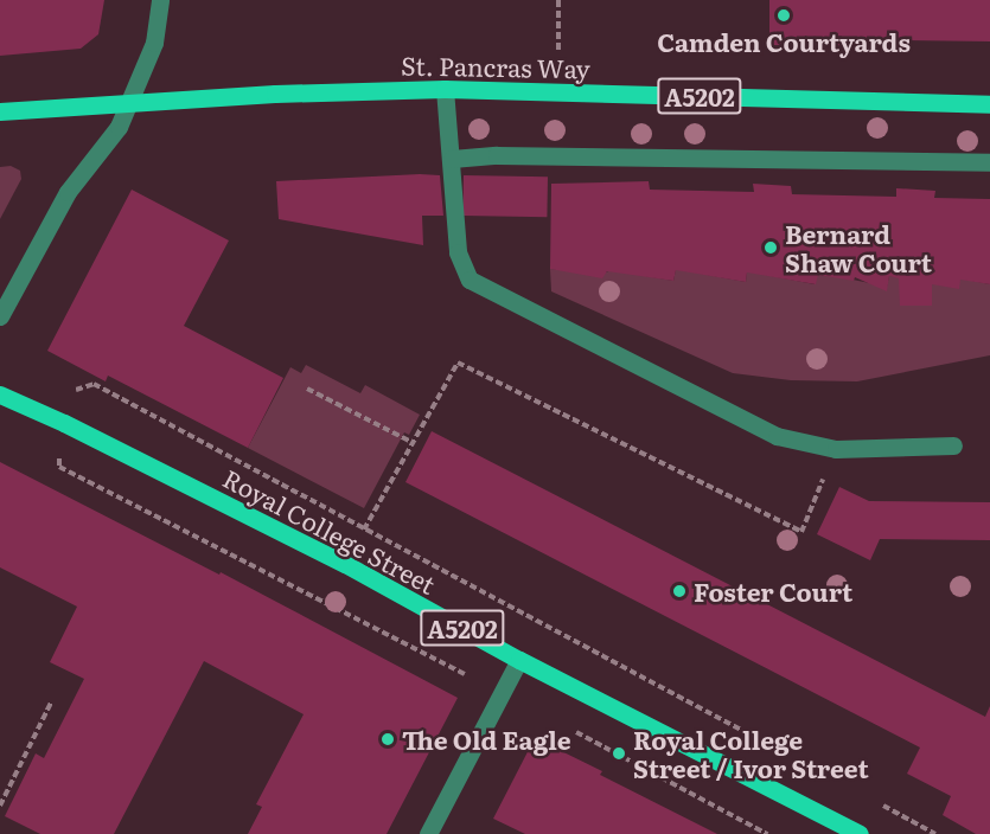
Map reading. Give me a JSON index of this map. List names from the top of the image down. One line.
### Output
{"streets":{"main road":["St. Pancras Way","A5202","Royal College Street"]},"places":["Camden Courtyards","Bernard Shaw Court","Foster Court","The Old Eagle","Royal College Street / Ivor Street"]}
